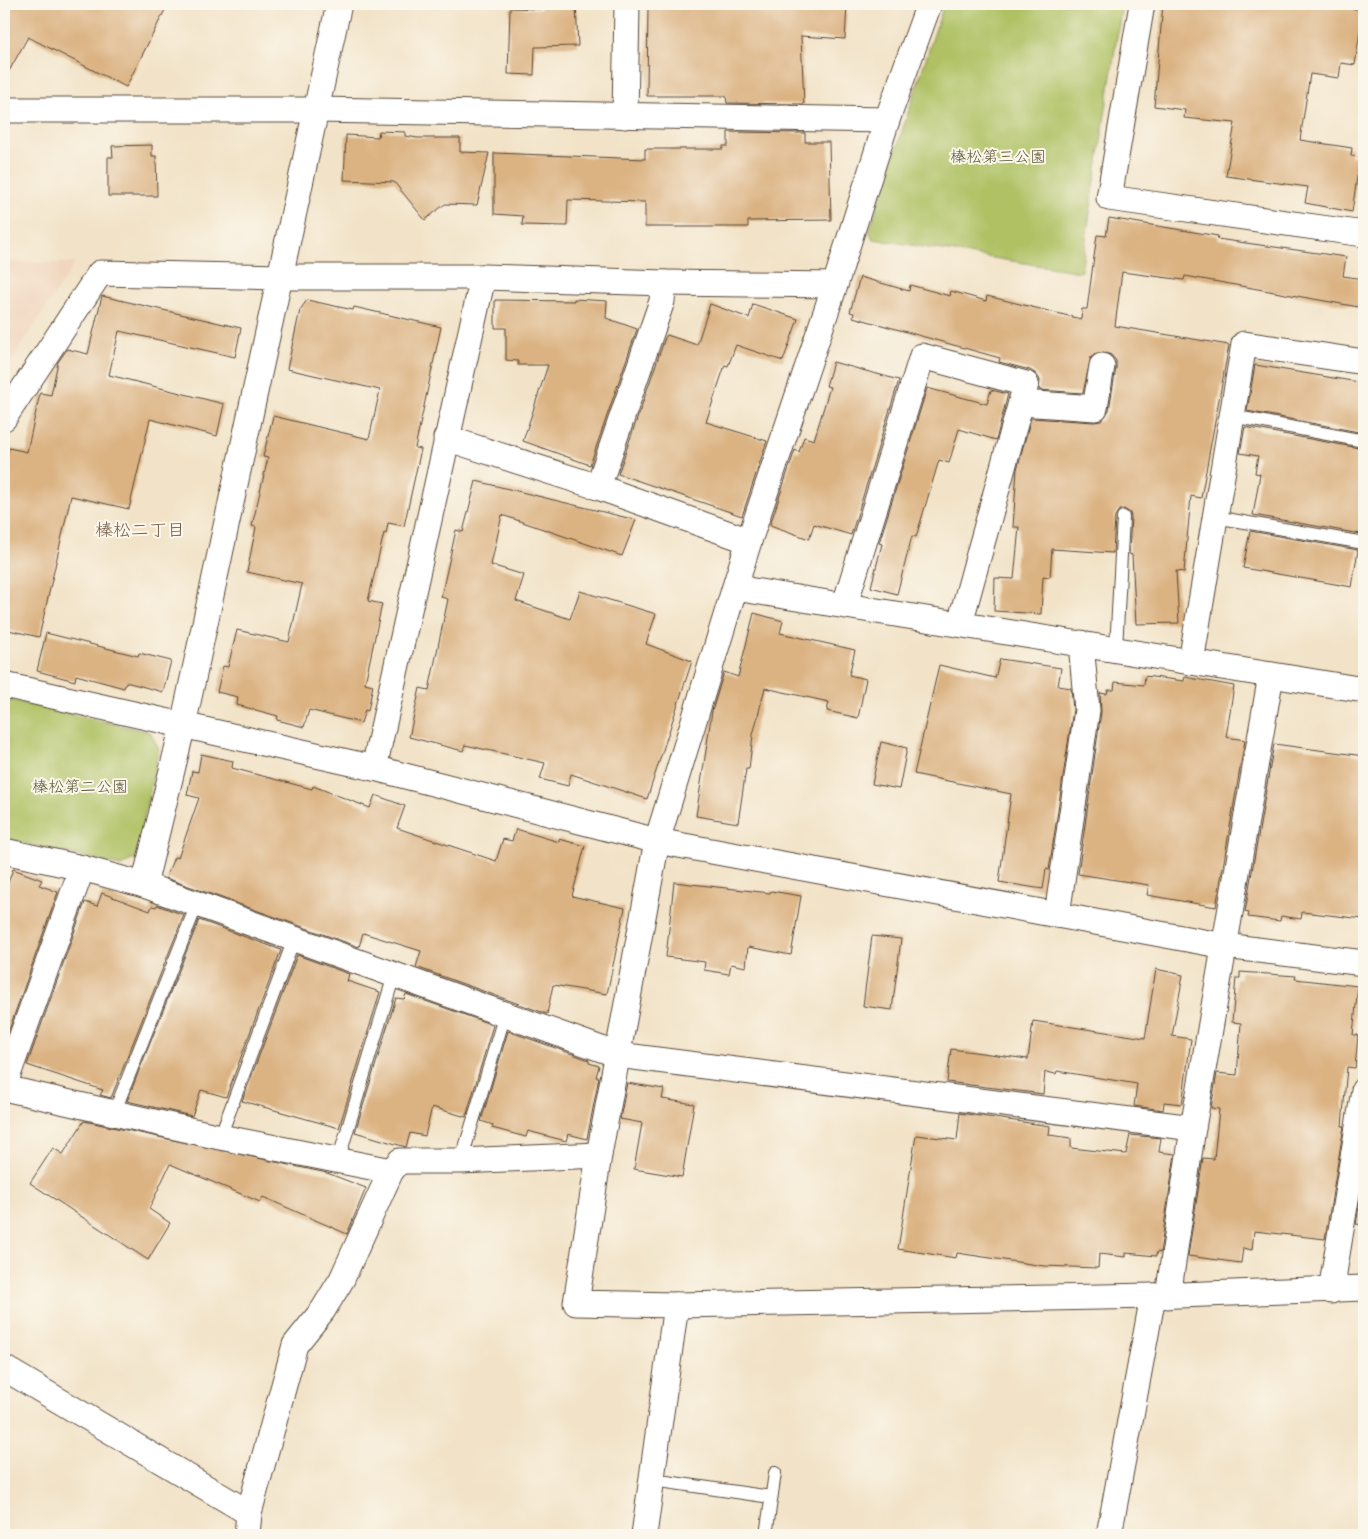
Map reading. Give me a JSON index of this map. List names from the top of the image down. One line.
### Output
{"districts":["榛松二丁目"],"parks":["榛松第三公園","榛松第二公園"]}
